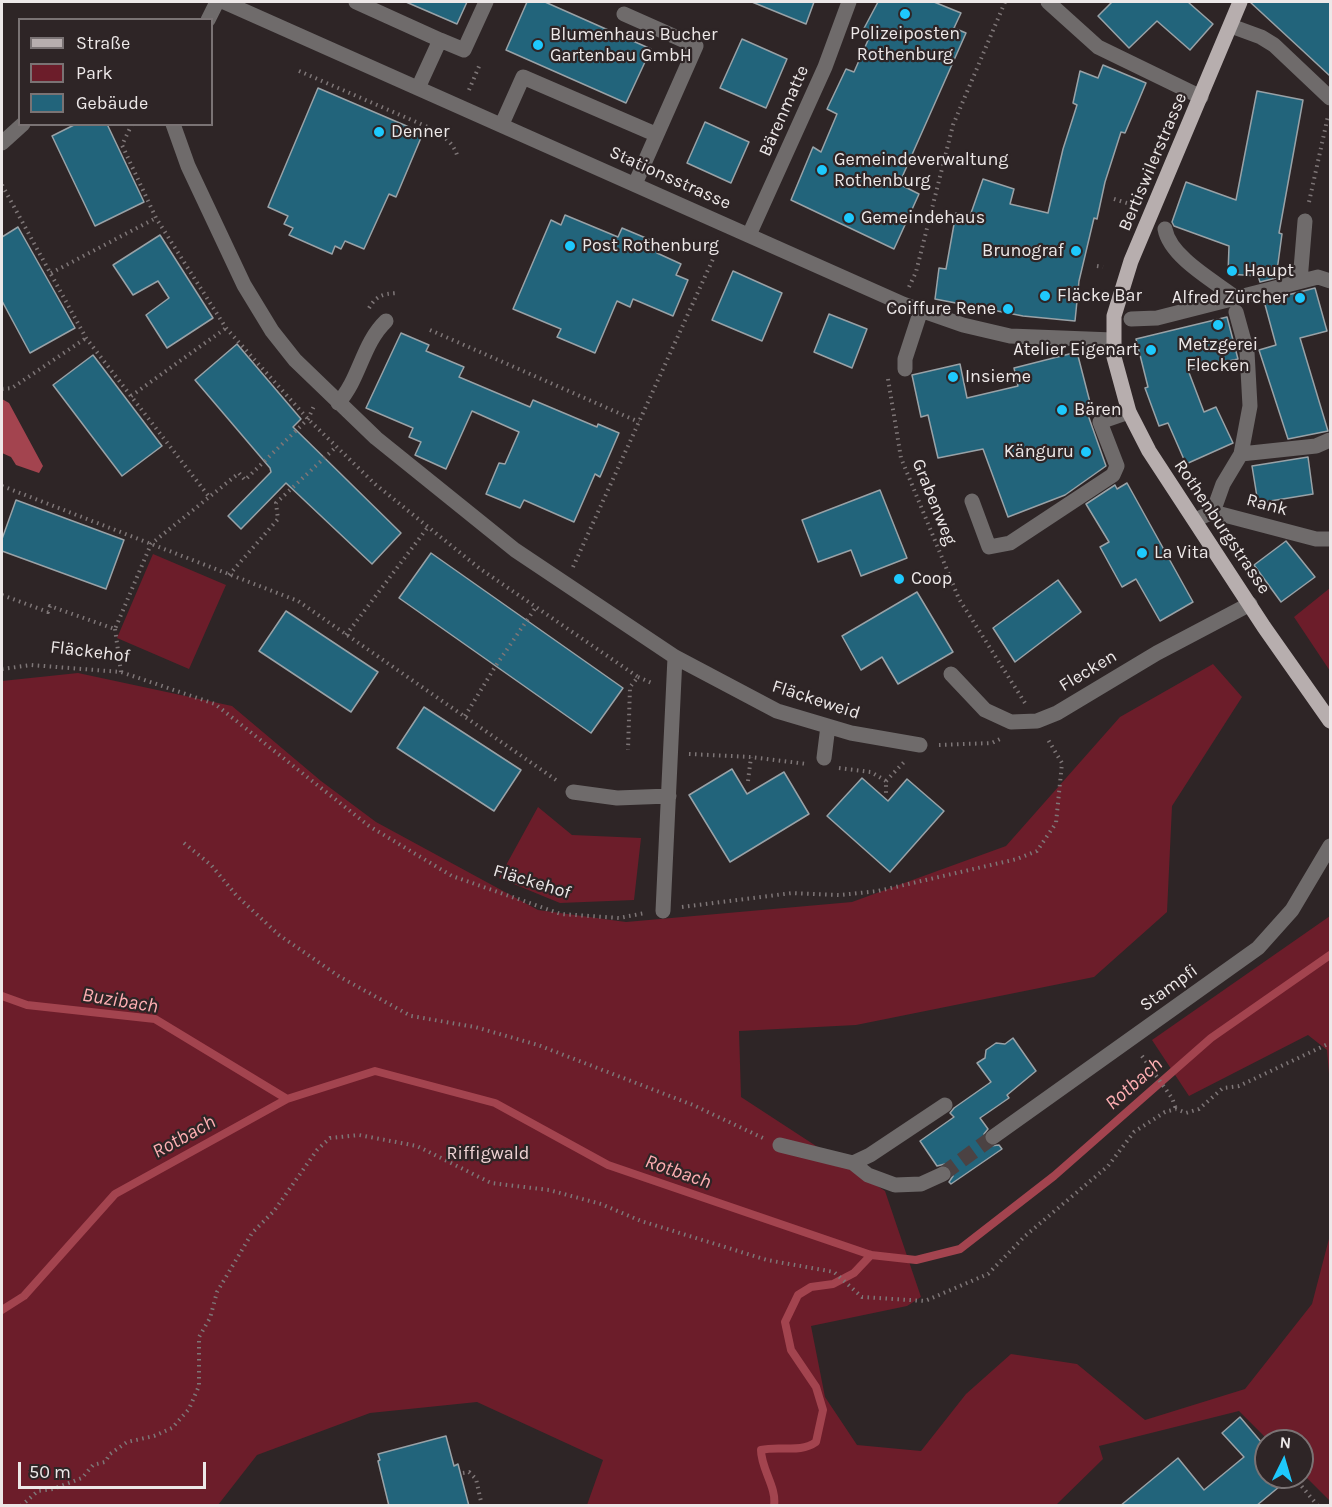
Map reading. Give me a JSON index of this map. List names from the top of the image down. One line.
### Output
{"streets":{"main road":["Bertiswilerstrasse","Rothenburgstrasse"],"street":["Bärenmatte","Stationsstrasse","Rank","Flecken","Fläckeweid","Stampfi"],"path":["Grabenweg","Fläckehof"]},"crossings":[["Bärenmatte","Stationsstrasse"],["Bertiswilerstrasse","Stationsstrasse"],["Bertiswilerstrasse","Rothenburgstrasse"],["Stationsstrasse","Rothenburgstrasse"],["Grabenweg","Fläckehof"],["Grabenweg","Flecken"],["Rothenburgstrasse","Flecken"],["Fläckehof","Flecken"]],"water":["Buzibach","Rotbach"],"parks":["Riffigwald"],"places":["Polizeiposten Rothenburg","Blumenhaus Bucher Gartenbau GmbH","Denner","Gemeindeverwaltung Rothenburg","Gemeindehaus","Post Rothenburg","Brunograf","Haupt","Fläcke Bar","Alfred Zürcher","Coiffure Rene","Metzgerei Flecken","Atelier Eigenart","Insieme","Bären","Känguru","La Vita","Coop"],"legend":["Straße","Park","Gebäude"],"scale_bar":"50 m","north":"top"}
